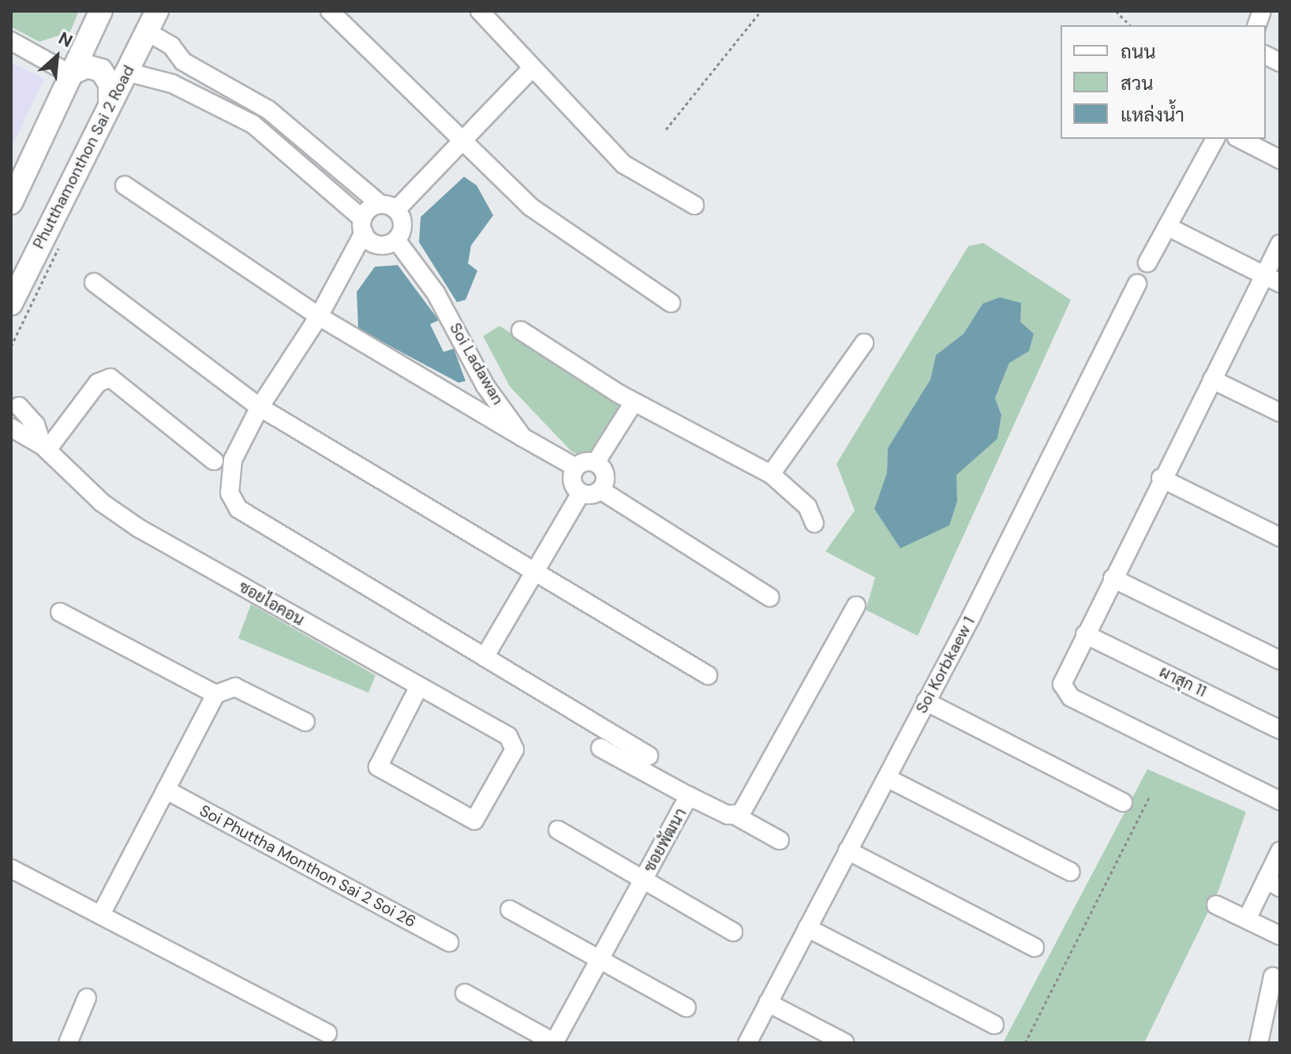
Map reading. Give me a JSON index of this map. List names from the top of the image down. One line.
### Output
{"streets":{"main road":["Phutthamonthon Sai 2 Road"],"street":["Soi Ladawan","ซอยไอคอน","Soi Korbkaew 1","ผาสุก 11","ซอยพัฒนา","Soi Phuttha Monthon Sai 2 Soi 26"]},"legend":["ถนน","สวน","แหล่งน้ำ"],"north":"top right"}
